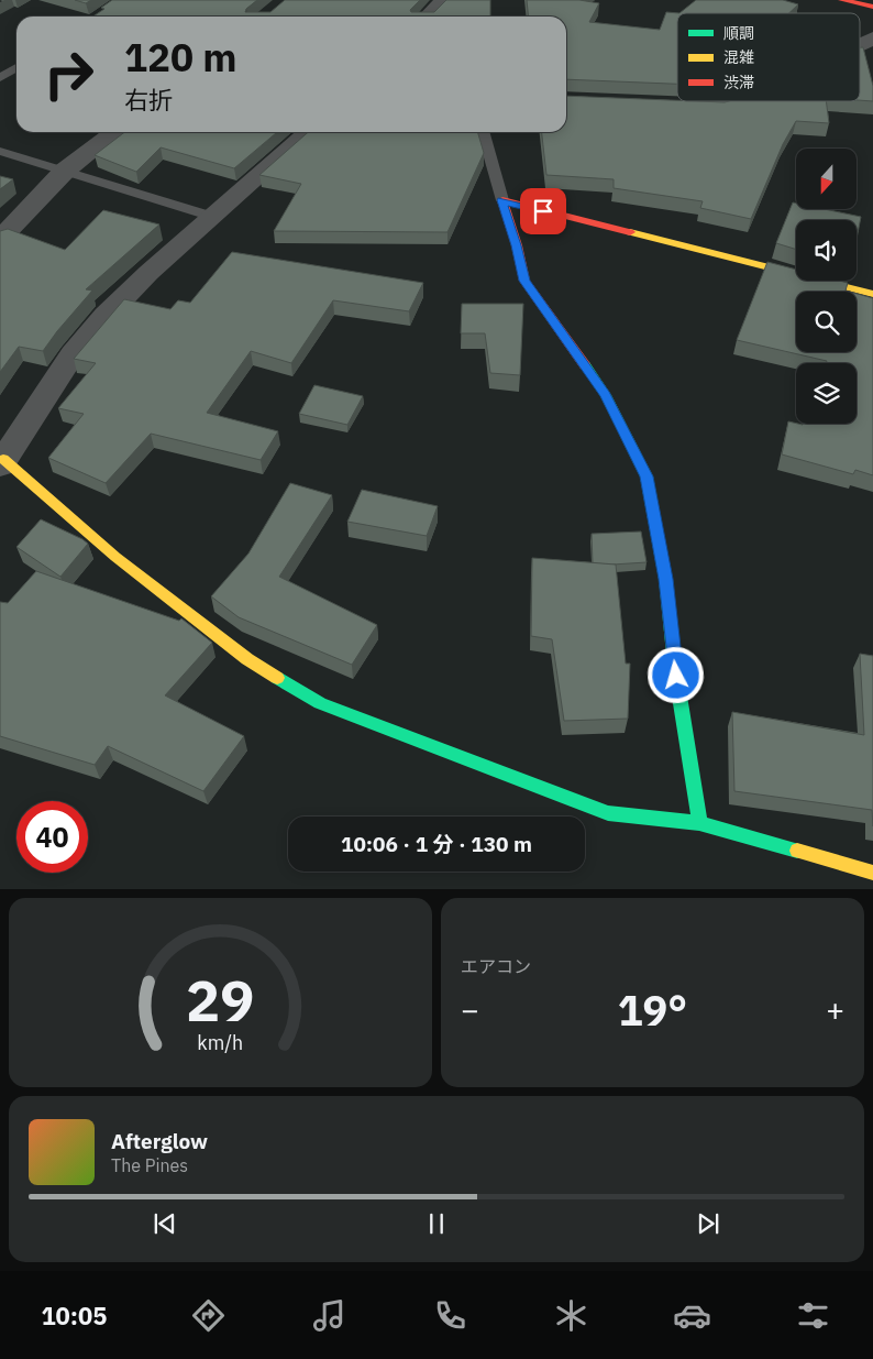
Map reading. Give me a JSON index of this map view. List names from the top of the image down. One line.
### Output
{"legend":["順調","混雑","渋滞"],"north":"bottom","page":{"turn":["120 m","右折"],"limit":"40","trip":"10:06 · 1 分 · 130 m","tile":"エアコン","heat":["−","19°","+"],"song":["Afterglow","The Pines"],"tabs":"10:05","gauge":["29","km/h"]}}
